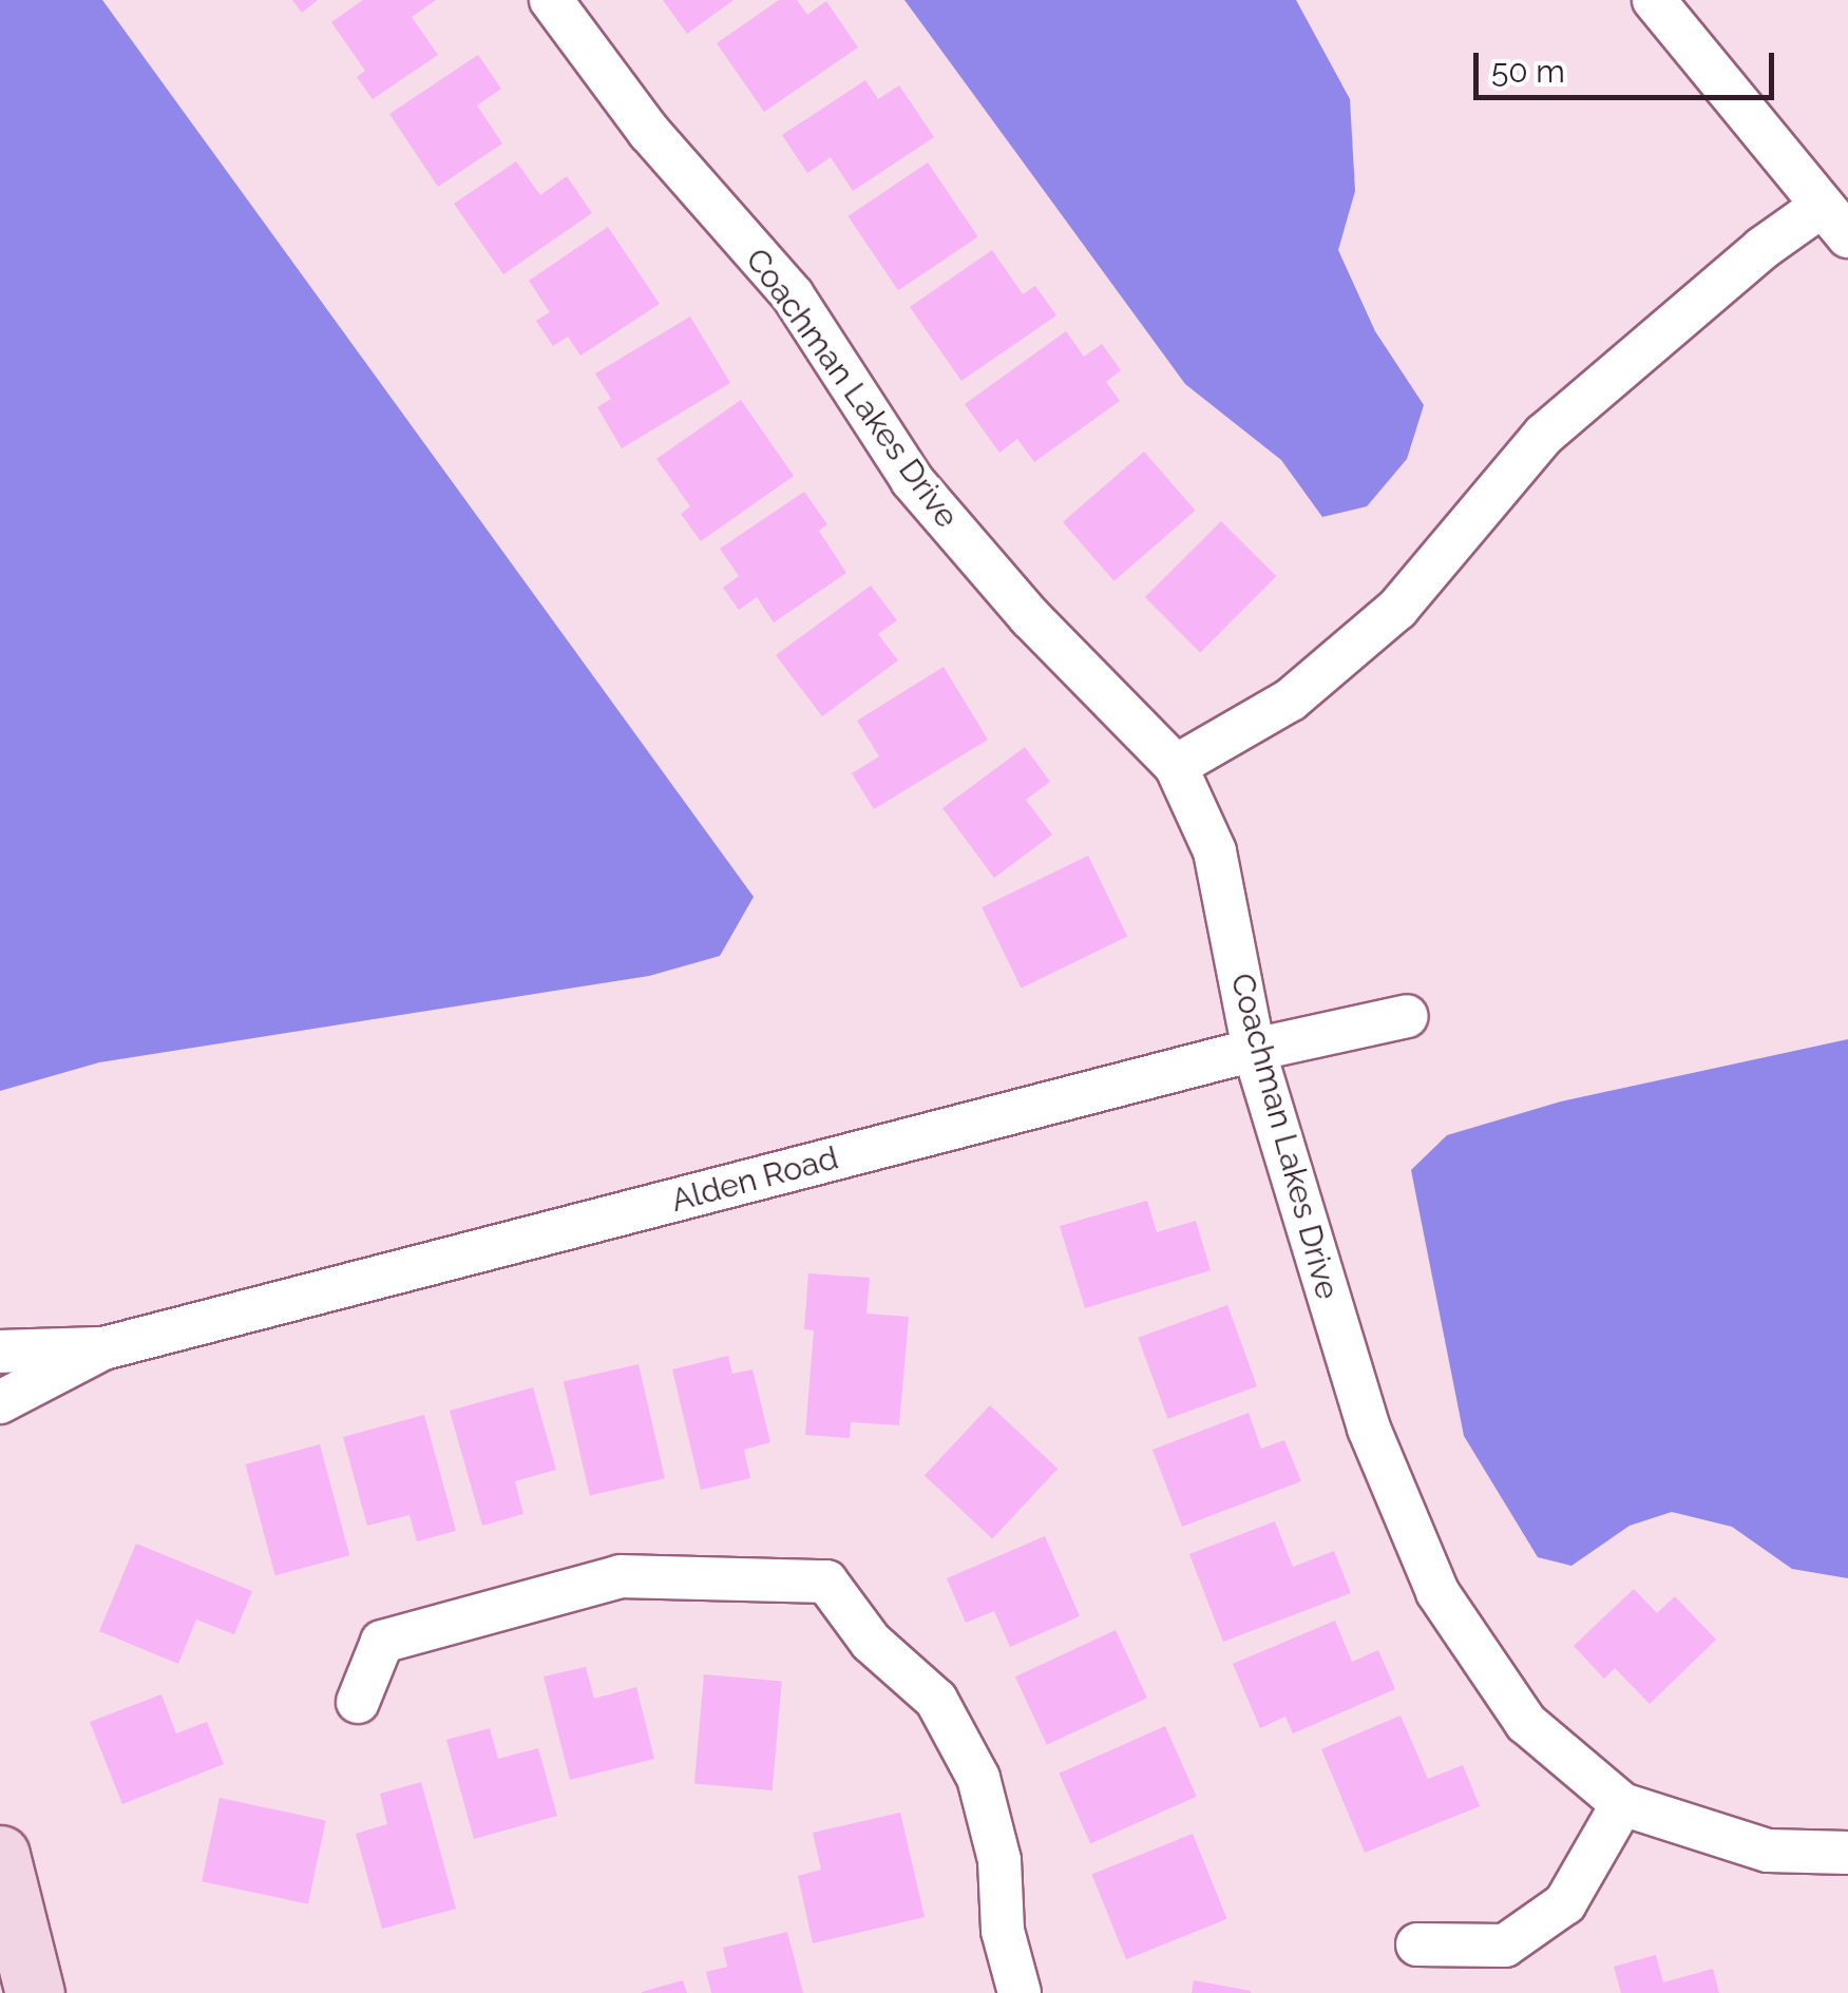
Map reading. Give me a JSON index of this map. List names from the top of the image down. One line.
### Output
{"streets":{"street":["Coachman Lakes Drive","Alden Road"]},"crossings":[["Coachman Lakes Drive","Alden Road"]],"scale_bar":"50 m"}
